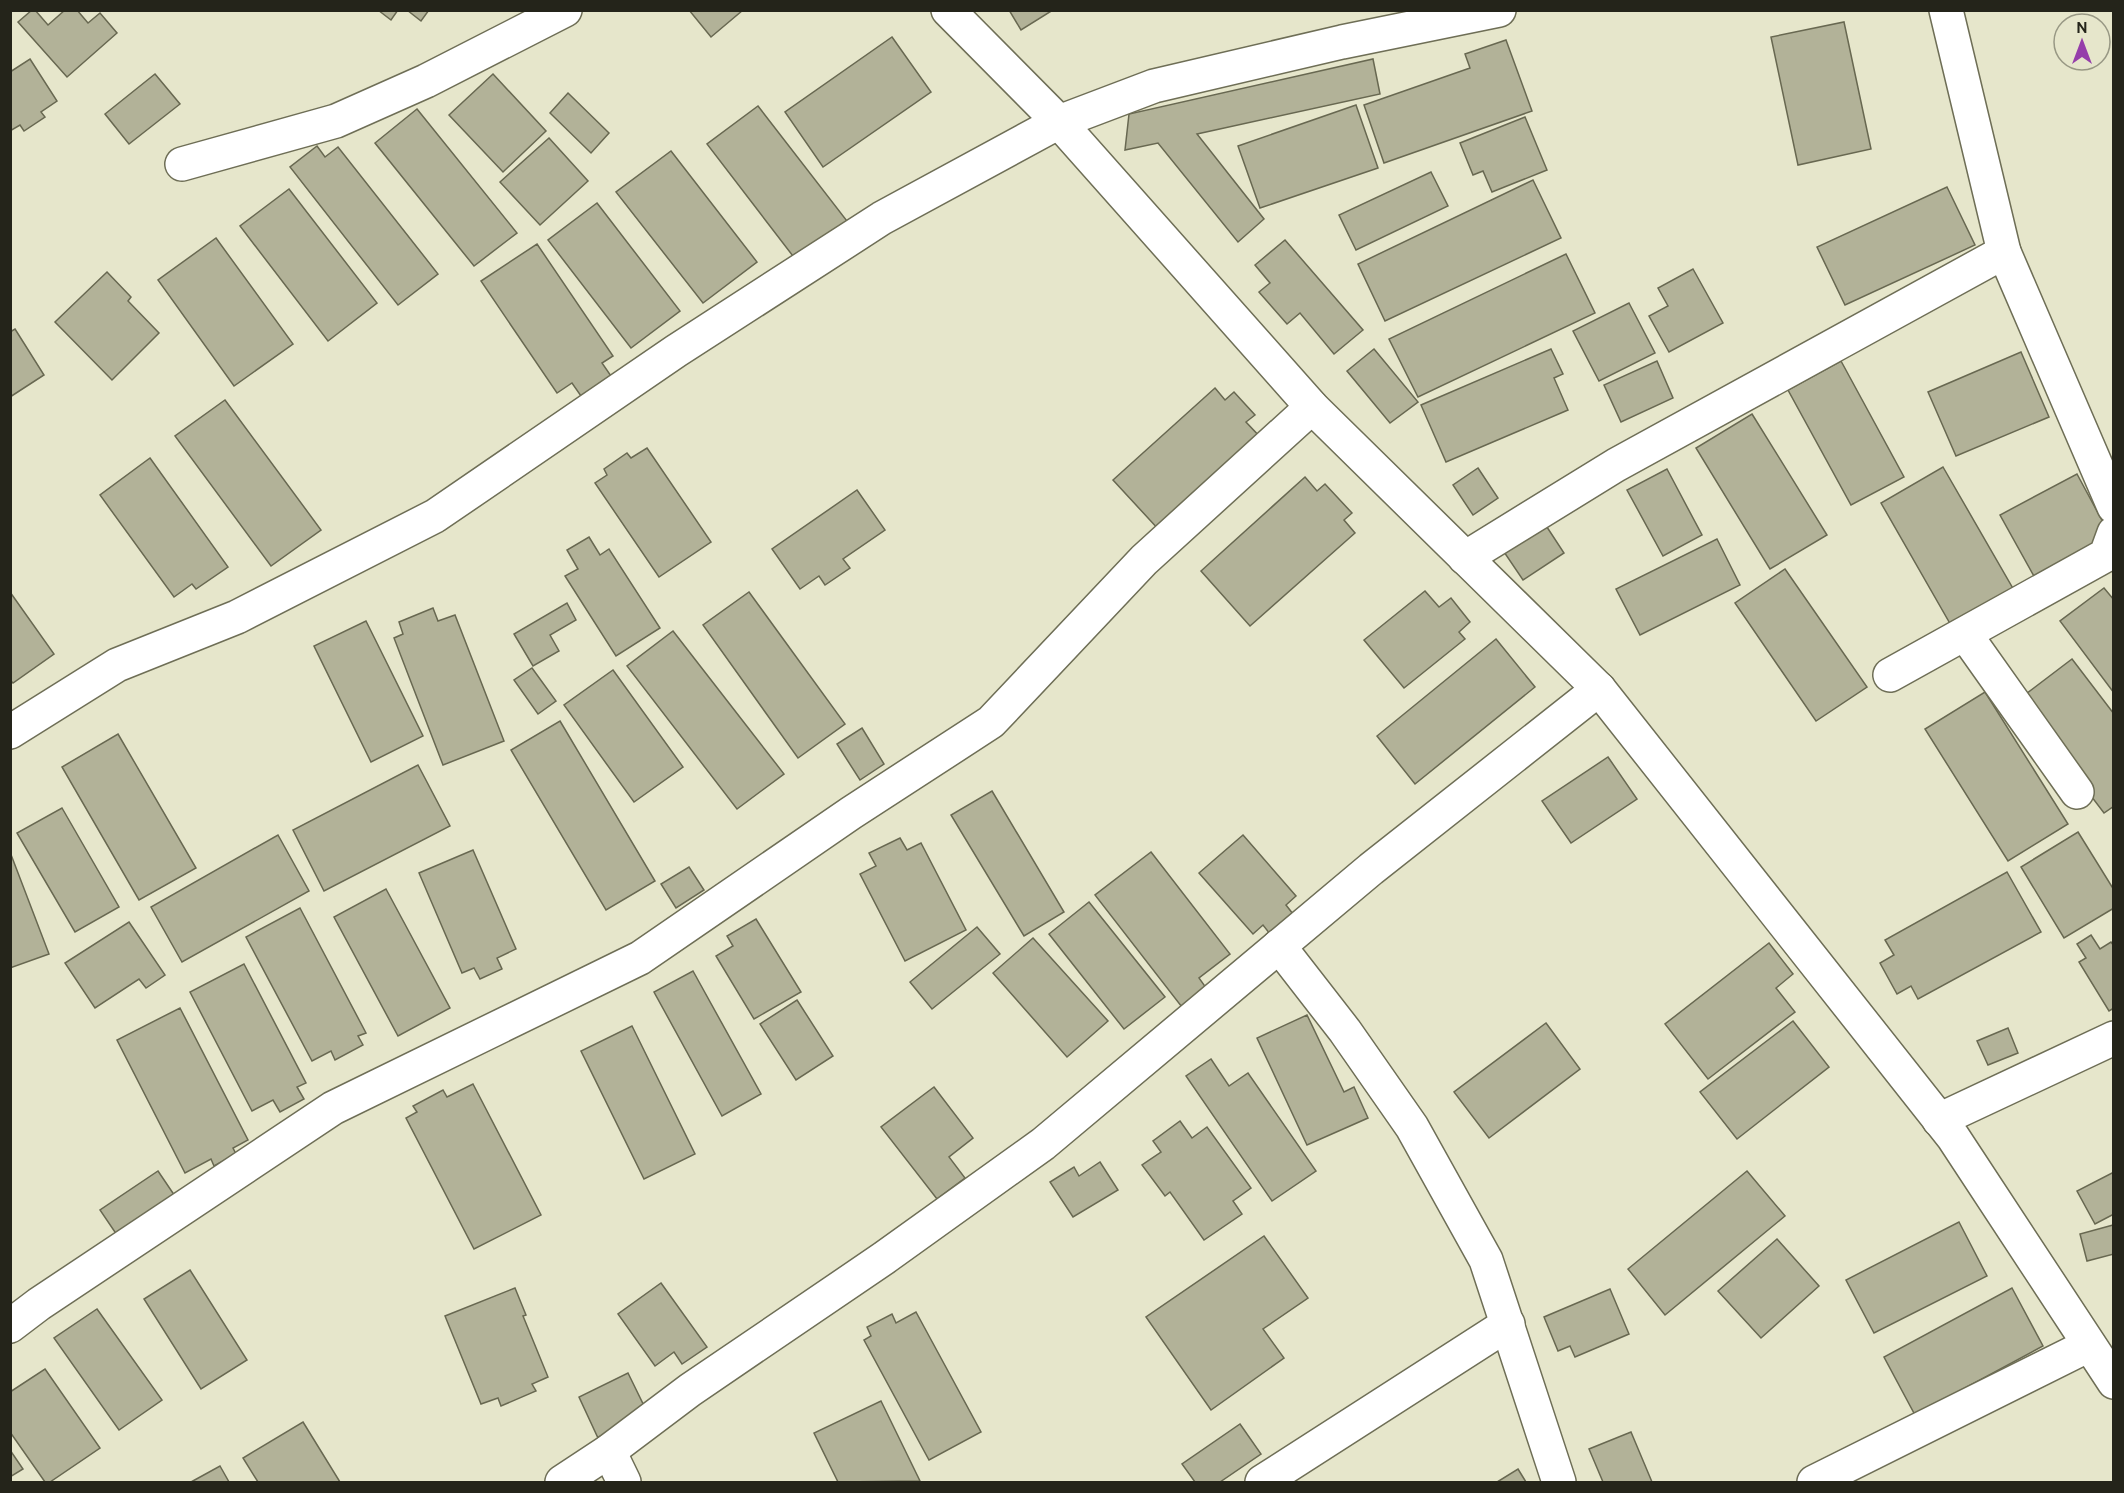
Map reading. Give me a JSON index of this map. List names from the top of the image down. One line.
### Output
{"north":"top"}
